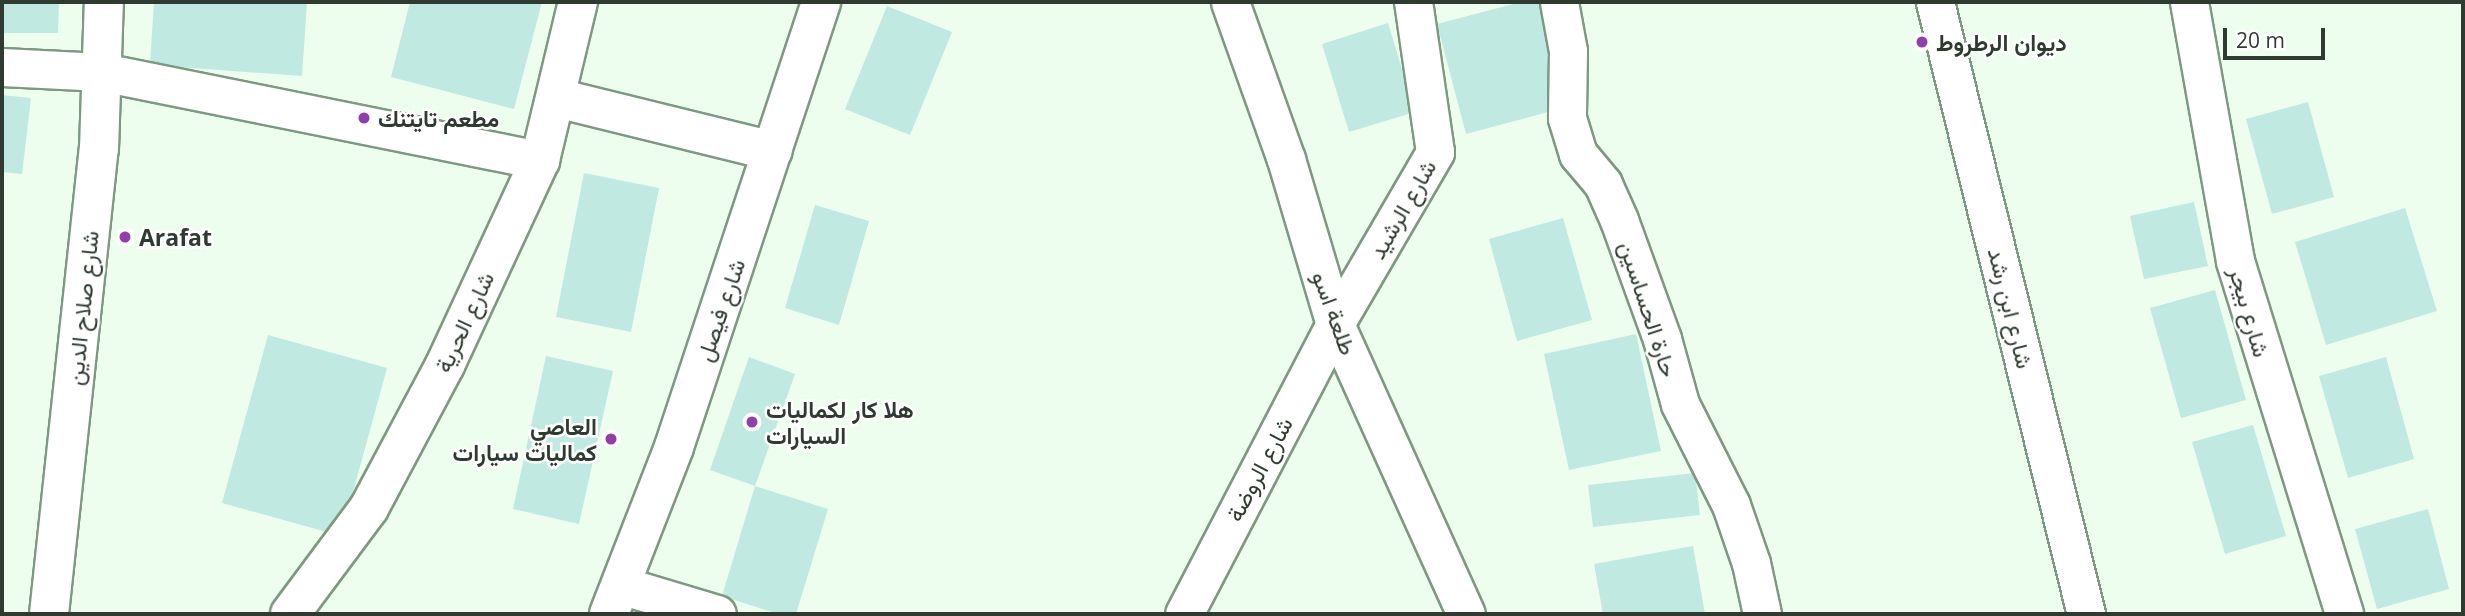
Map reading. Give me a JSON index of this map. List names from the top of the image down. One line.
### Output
{"streets":{"main road":["شارع صلاح الدين","شارع فيصل","شارع الحرية"],"street":["شارع الرشيد","شارع ابن رشد","حارة الحساسين","شارع بيجر","طلعة اسو","شارع الروضة"]},"crossings":[["شارع الرشيد","طلعة اسو"],["شارع الرشيد","شارع الروضة"],["طلعة اسو","شارع الروضة"]],"places":["ديوان الرطروط","مطعم تايتنك","Arafat","هلا كار لكماليات السيارات","العاصي كماليات سيارات"],"scale_bar":"20 m"}
